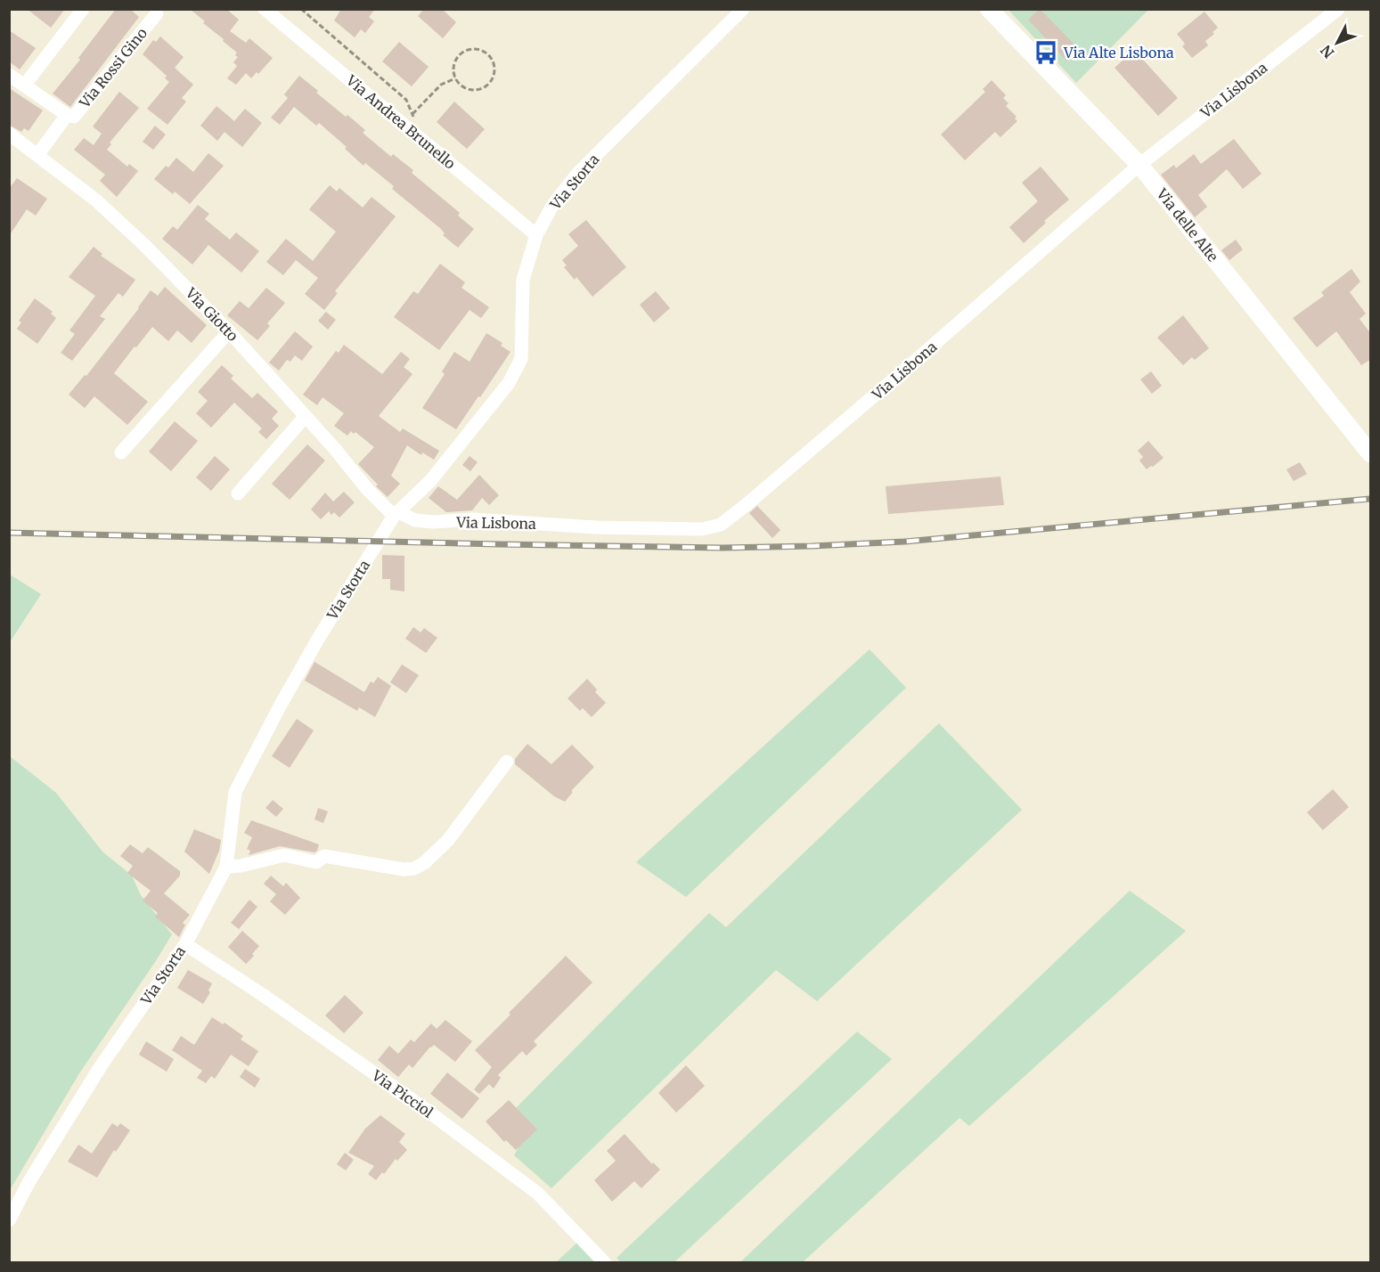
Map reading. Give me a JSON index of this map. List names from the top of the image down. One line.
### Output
{"streets":{"street":["Via Rossi Gino","Via Lisbona","Via Andrea Brunello","Via Storta","Via delle Alte","Via Giotto","Via Picciol"]},"crossings":[["Via Lisbona","Via Storta"],["Via Lisbona","Via delle Alte"],["Via Lisbona","Via Giotto"],["Via Andrea Brunello","Via Storta"],["Via Storta","Via Giotto"],["Via Storta","Via Picciol"]],"places":{"bus stop":["Via Alte Lisbona"]},"north":"bottom left"}
